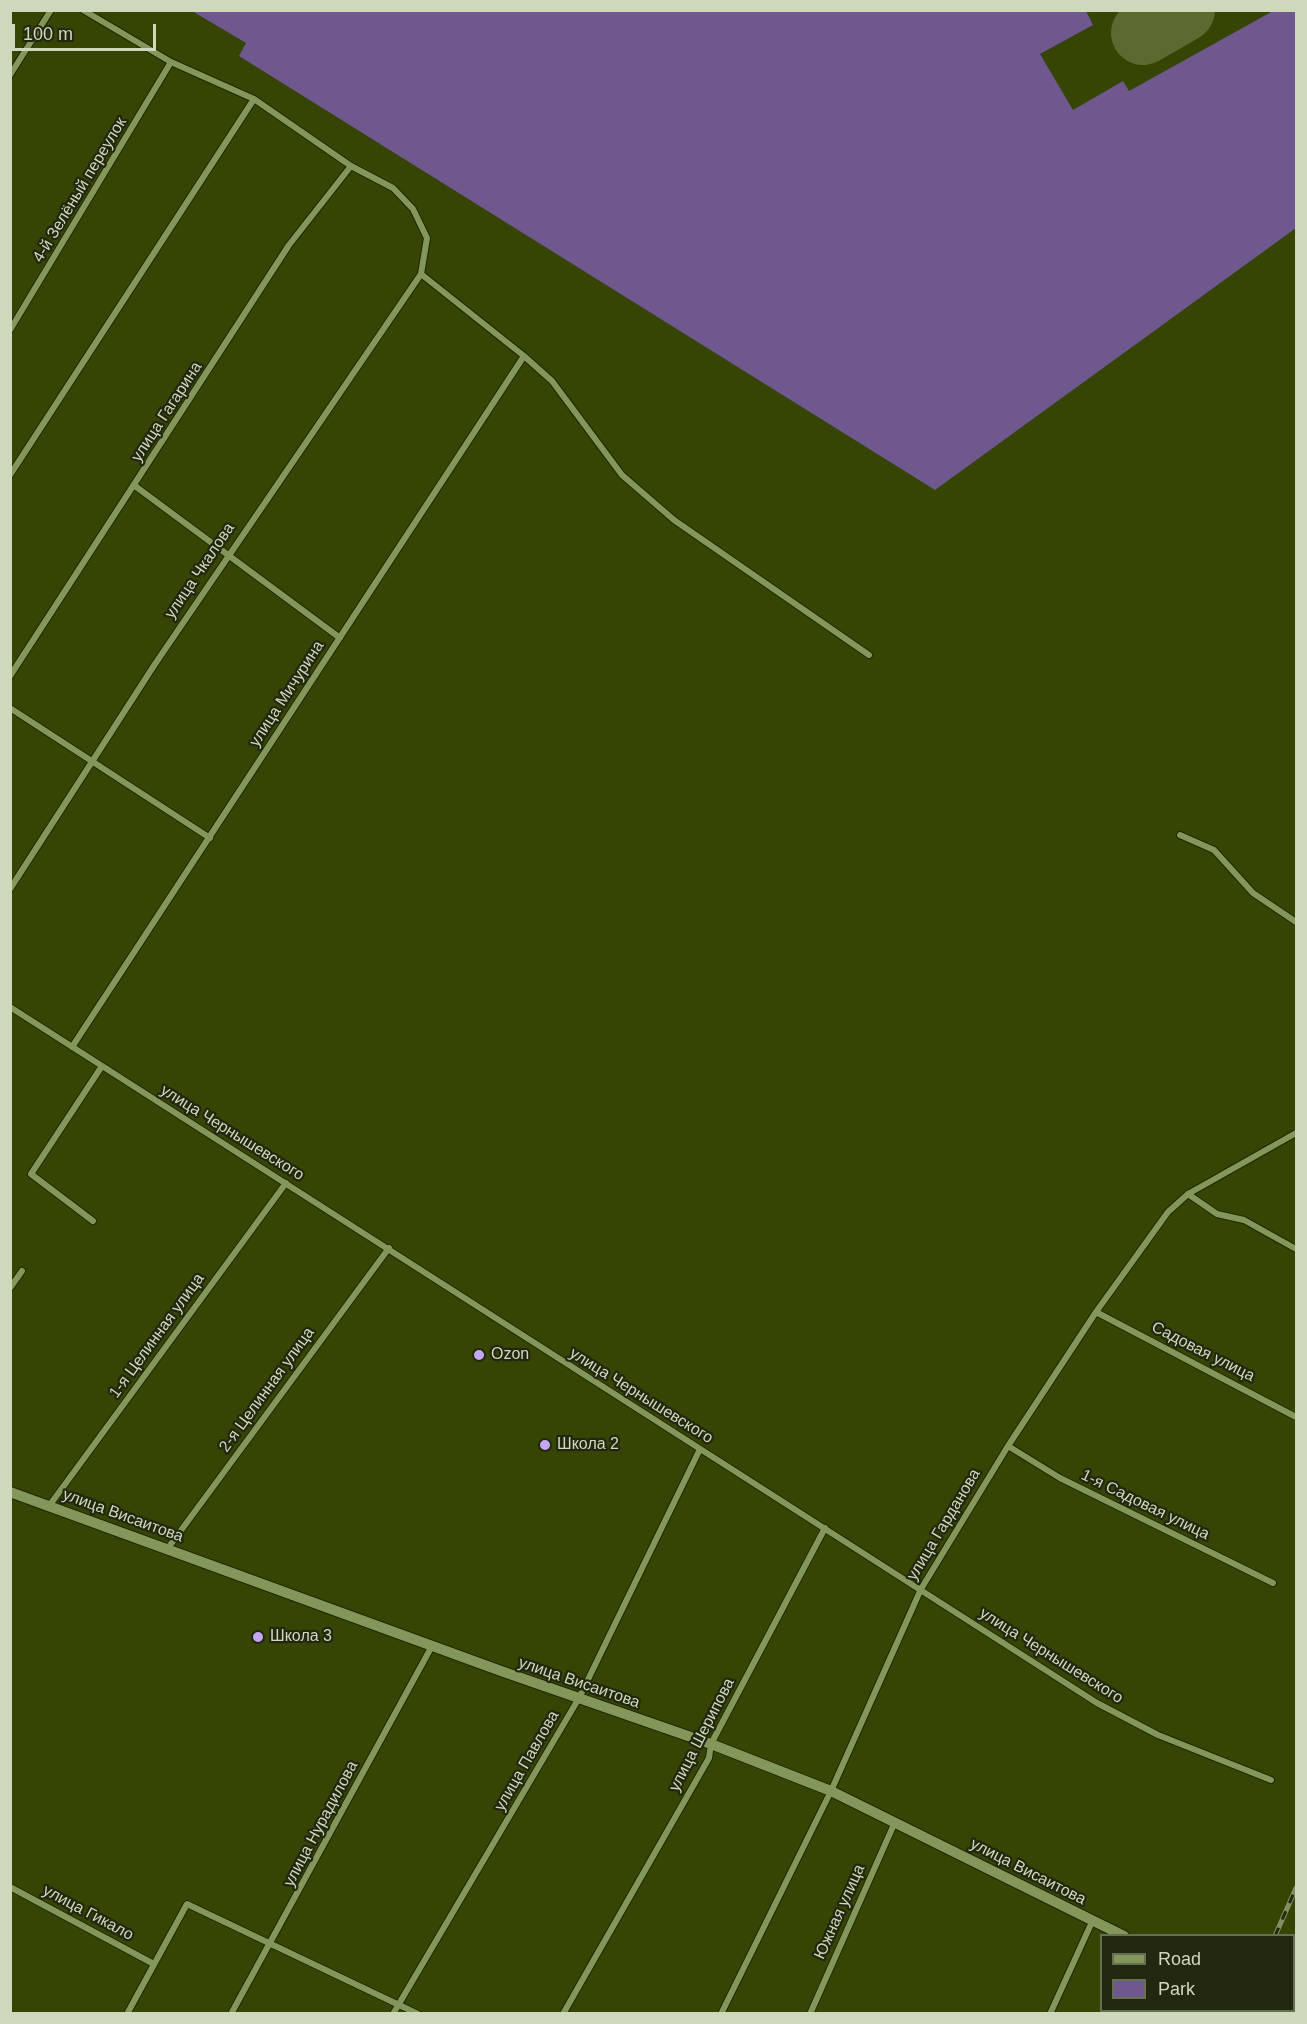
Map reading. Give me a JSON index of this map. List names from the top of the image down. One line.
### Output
{"streets":{"street":["4-й Зелёный переулок","улица Гагарина","улица Чкалова","улица Мичурина","улица Чернышевского","1-я Целинная улица","Садовая улица","2-я Целинная улица","1-я Садовая улица","улица Висаитова","улица Гарданова","улица Шерипова","улица Павлова","улица Нурадилова","Южная улица","улица Гикало"]},"crossings":[["улица Мичурина","улица Чернышевского"],["улица Чернышевского","1-я Целинная улица"],["улица Чернышевского","2-я Целинная улица"],["улица Чернышевского","улица Гарданова"],["улица Чернышевского","улица Шерипова"],["улица Чернышевского","улица Павлова"],["1-я Целинная улица","улица Висаитова"],["Садовая улица","улица Гарданова"],["2-я Целинная улица","улица Висаитова"],["1-я Садовая улица","улица Гарданова"],["улица Висаитова","улица Гарданова"],["улица Висаитова","улица Шерипова"],["улица Висаитова","улица Павлова"],["улица Висаитова","улица Нурадилова"],["улица Висаитова","Южная улица"]],"places":["Ozon","Школа 2","Школа 3"],"legend":["Road","Park"],"scale_bar":"100 m"}
